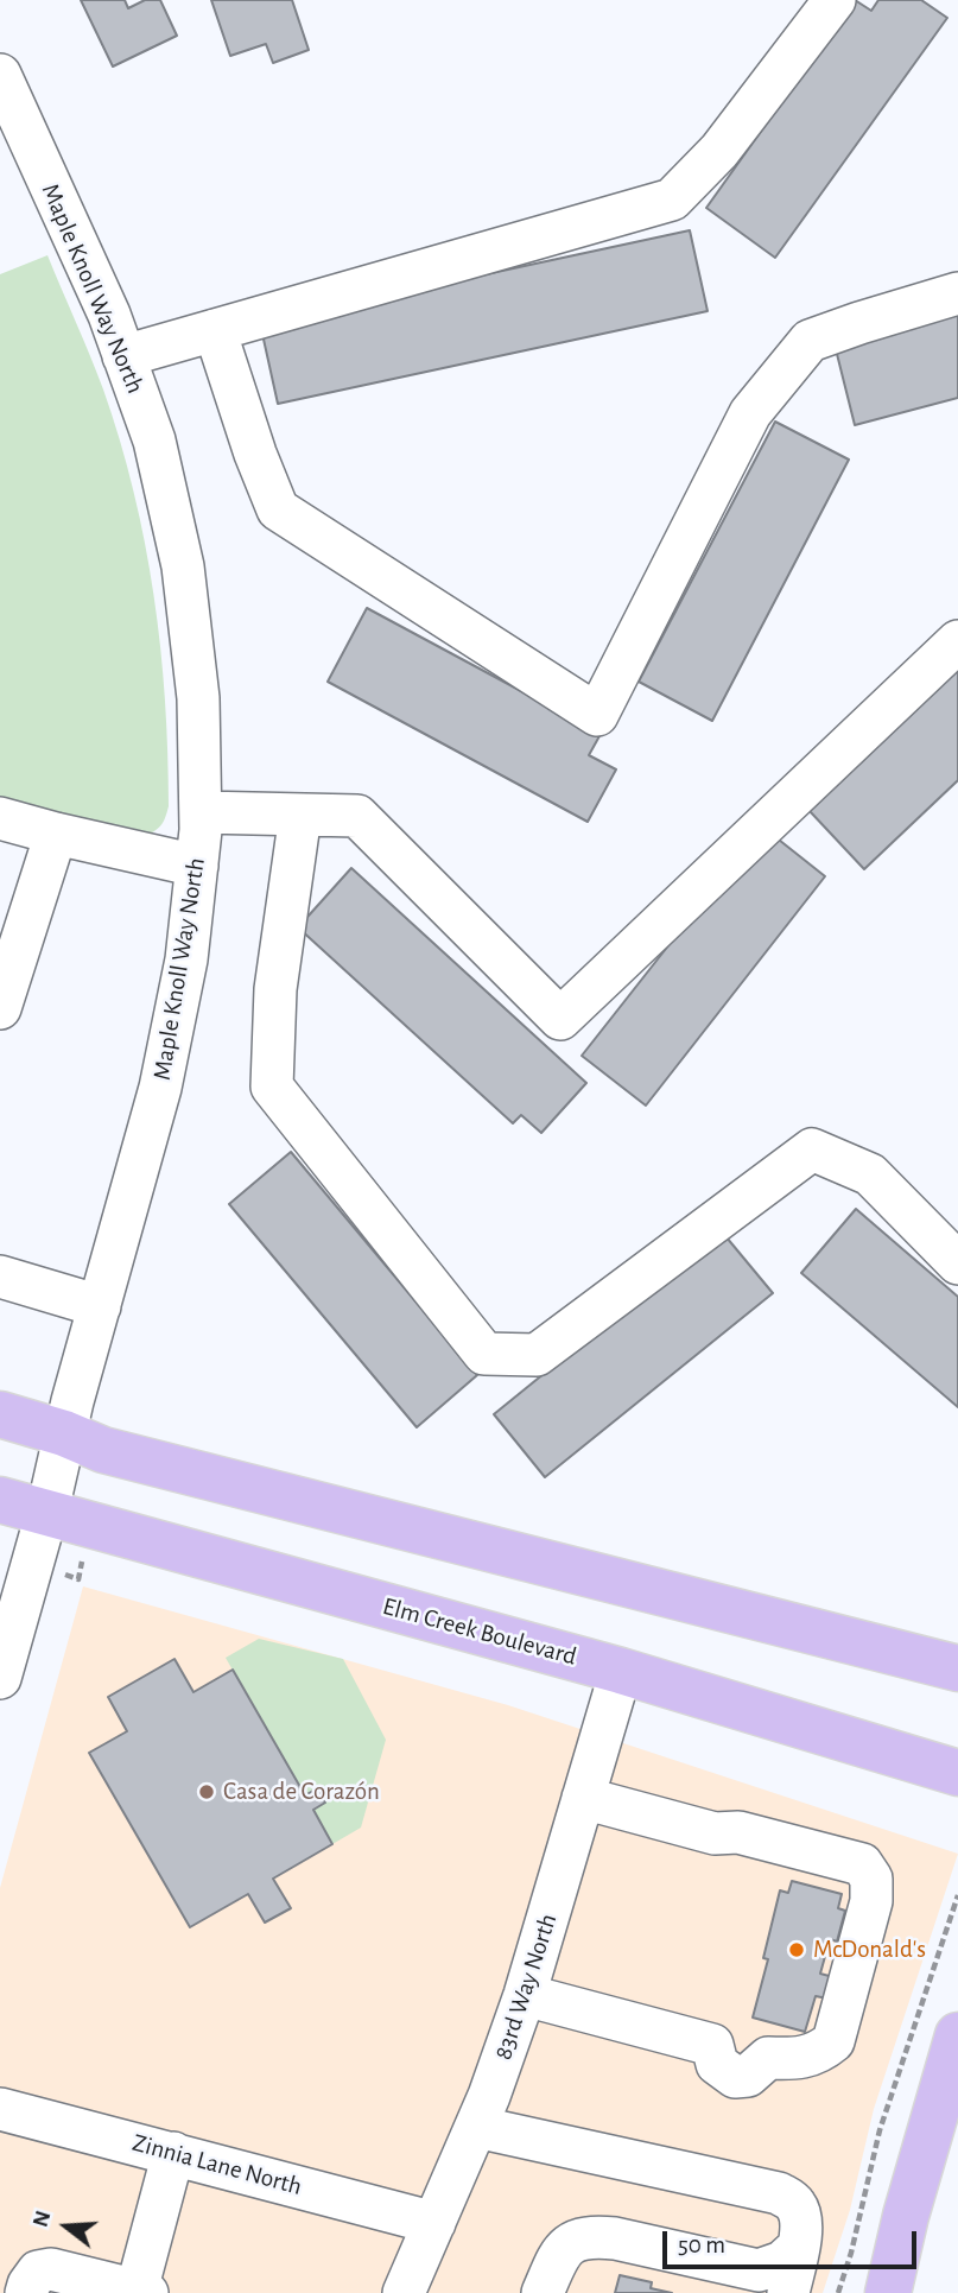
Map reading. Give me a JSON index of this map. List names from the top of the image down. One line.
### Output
{"streets":{"main road":["Elm Creek Boulevard"],"street":["Maple Knoll Way North","83rd Way North","Zinnia Lane North"]},"crossings":[["Maple Knoll Way North","Elm Creek Boulevard"],["Elm Creek Boulevard","83rd Way North"],["83rd Way North","Zinnia Lane North"]],"places":["Casa de Corazón","McDonald's"],"scale_bar":"50 m","north":"left"}
